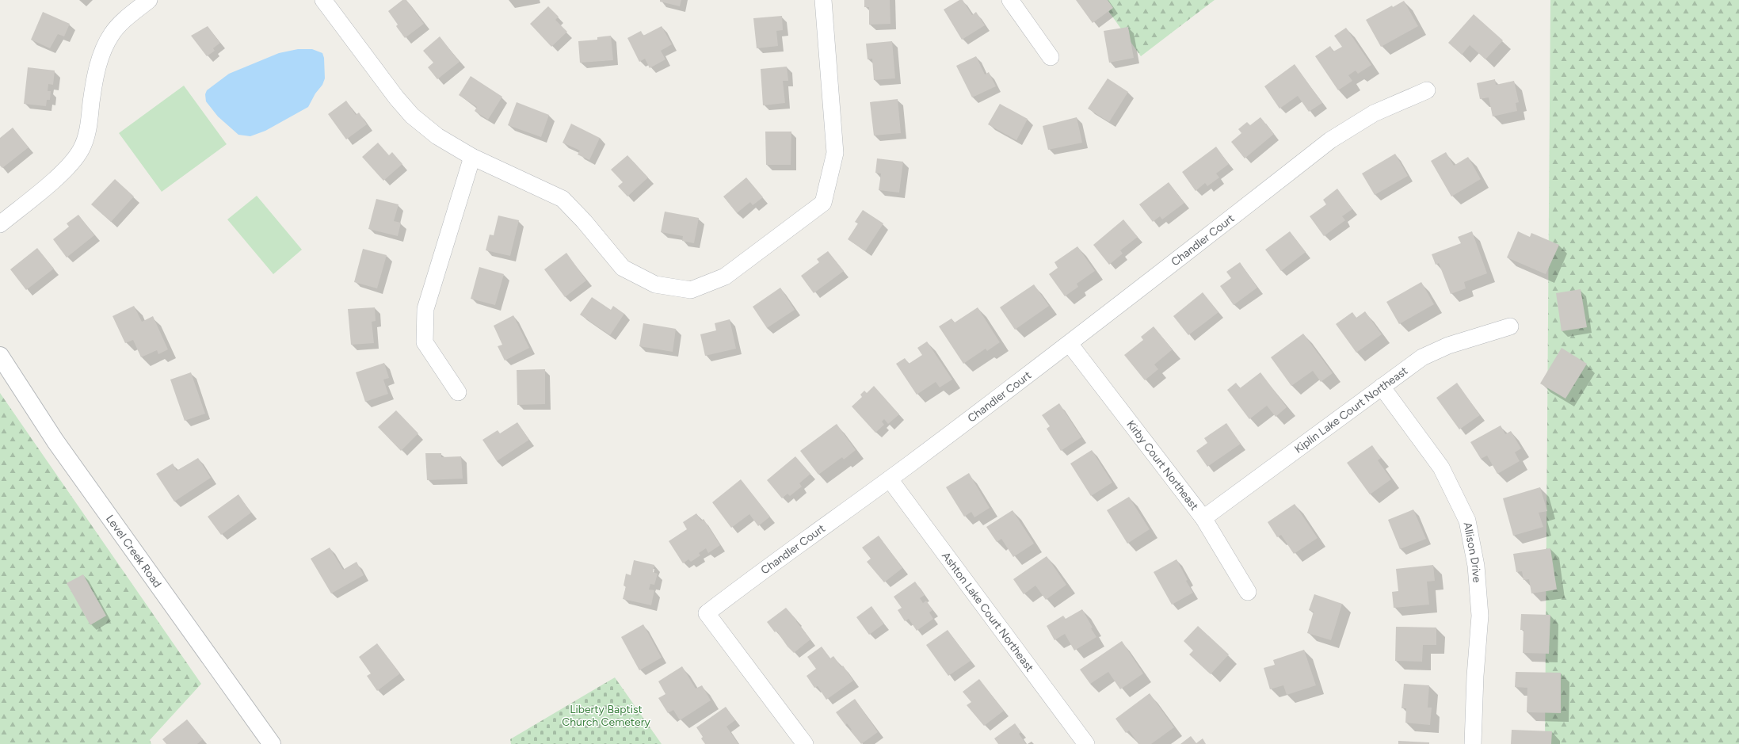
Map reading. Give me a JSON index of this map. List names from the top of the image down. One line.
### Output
{"streets":{"street":["Chandler Court","Kiplin Lake Court Northeast","Kirby Court Northeast","Level Creek Road","Allison Drive","Ashton Lake Court Northeast"]},"crossings":[["Chandler Court","Kirby Court Northeast"],["Chandler Court","Ashton Lake Court Northeast"],["Kiplin Lake Court Northeast","Kirby Court Northeast"],["Kiplin Lake Court Northeast","Allison Drive"]],"parks":["Liberty Baptist Church Cemetery"]}
